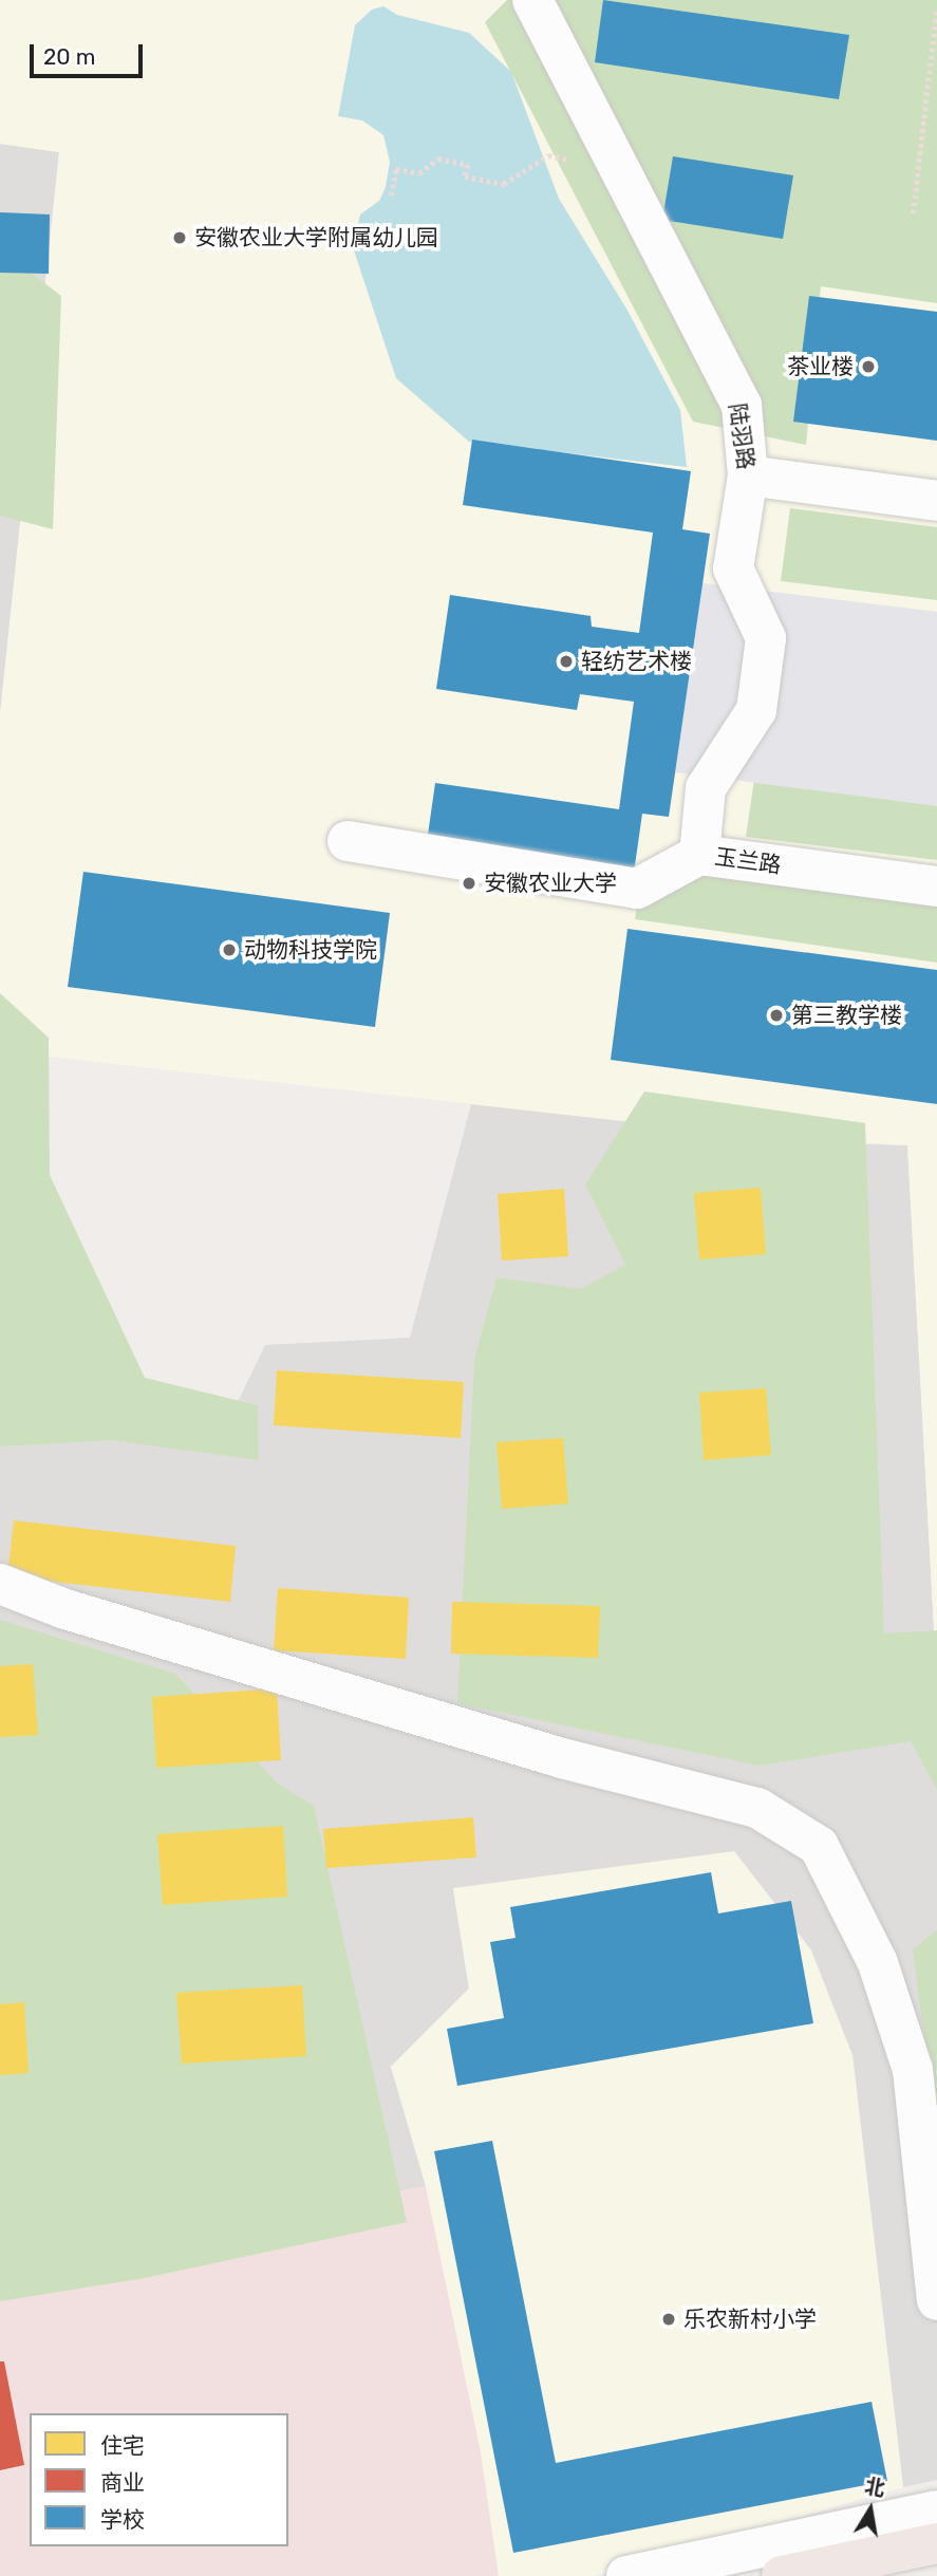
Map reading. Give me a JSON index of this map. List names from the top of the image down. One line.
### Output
{"streets":{"street":["陆羽路","玉兰路"]},"crossings":[["陆羽路","玉兰路"]],"places":["安徽农业大学附属幼儿园","茶业楼","轻纺艺术楼","安徽农业大学","动物科技学院","第三教学楼","乐农新村小学"],"legend":["住宅","商业","学校"],"scale_bar":"20 m","north":"top"}
